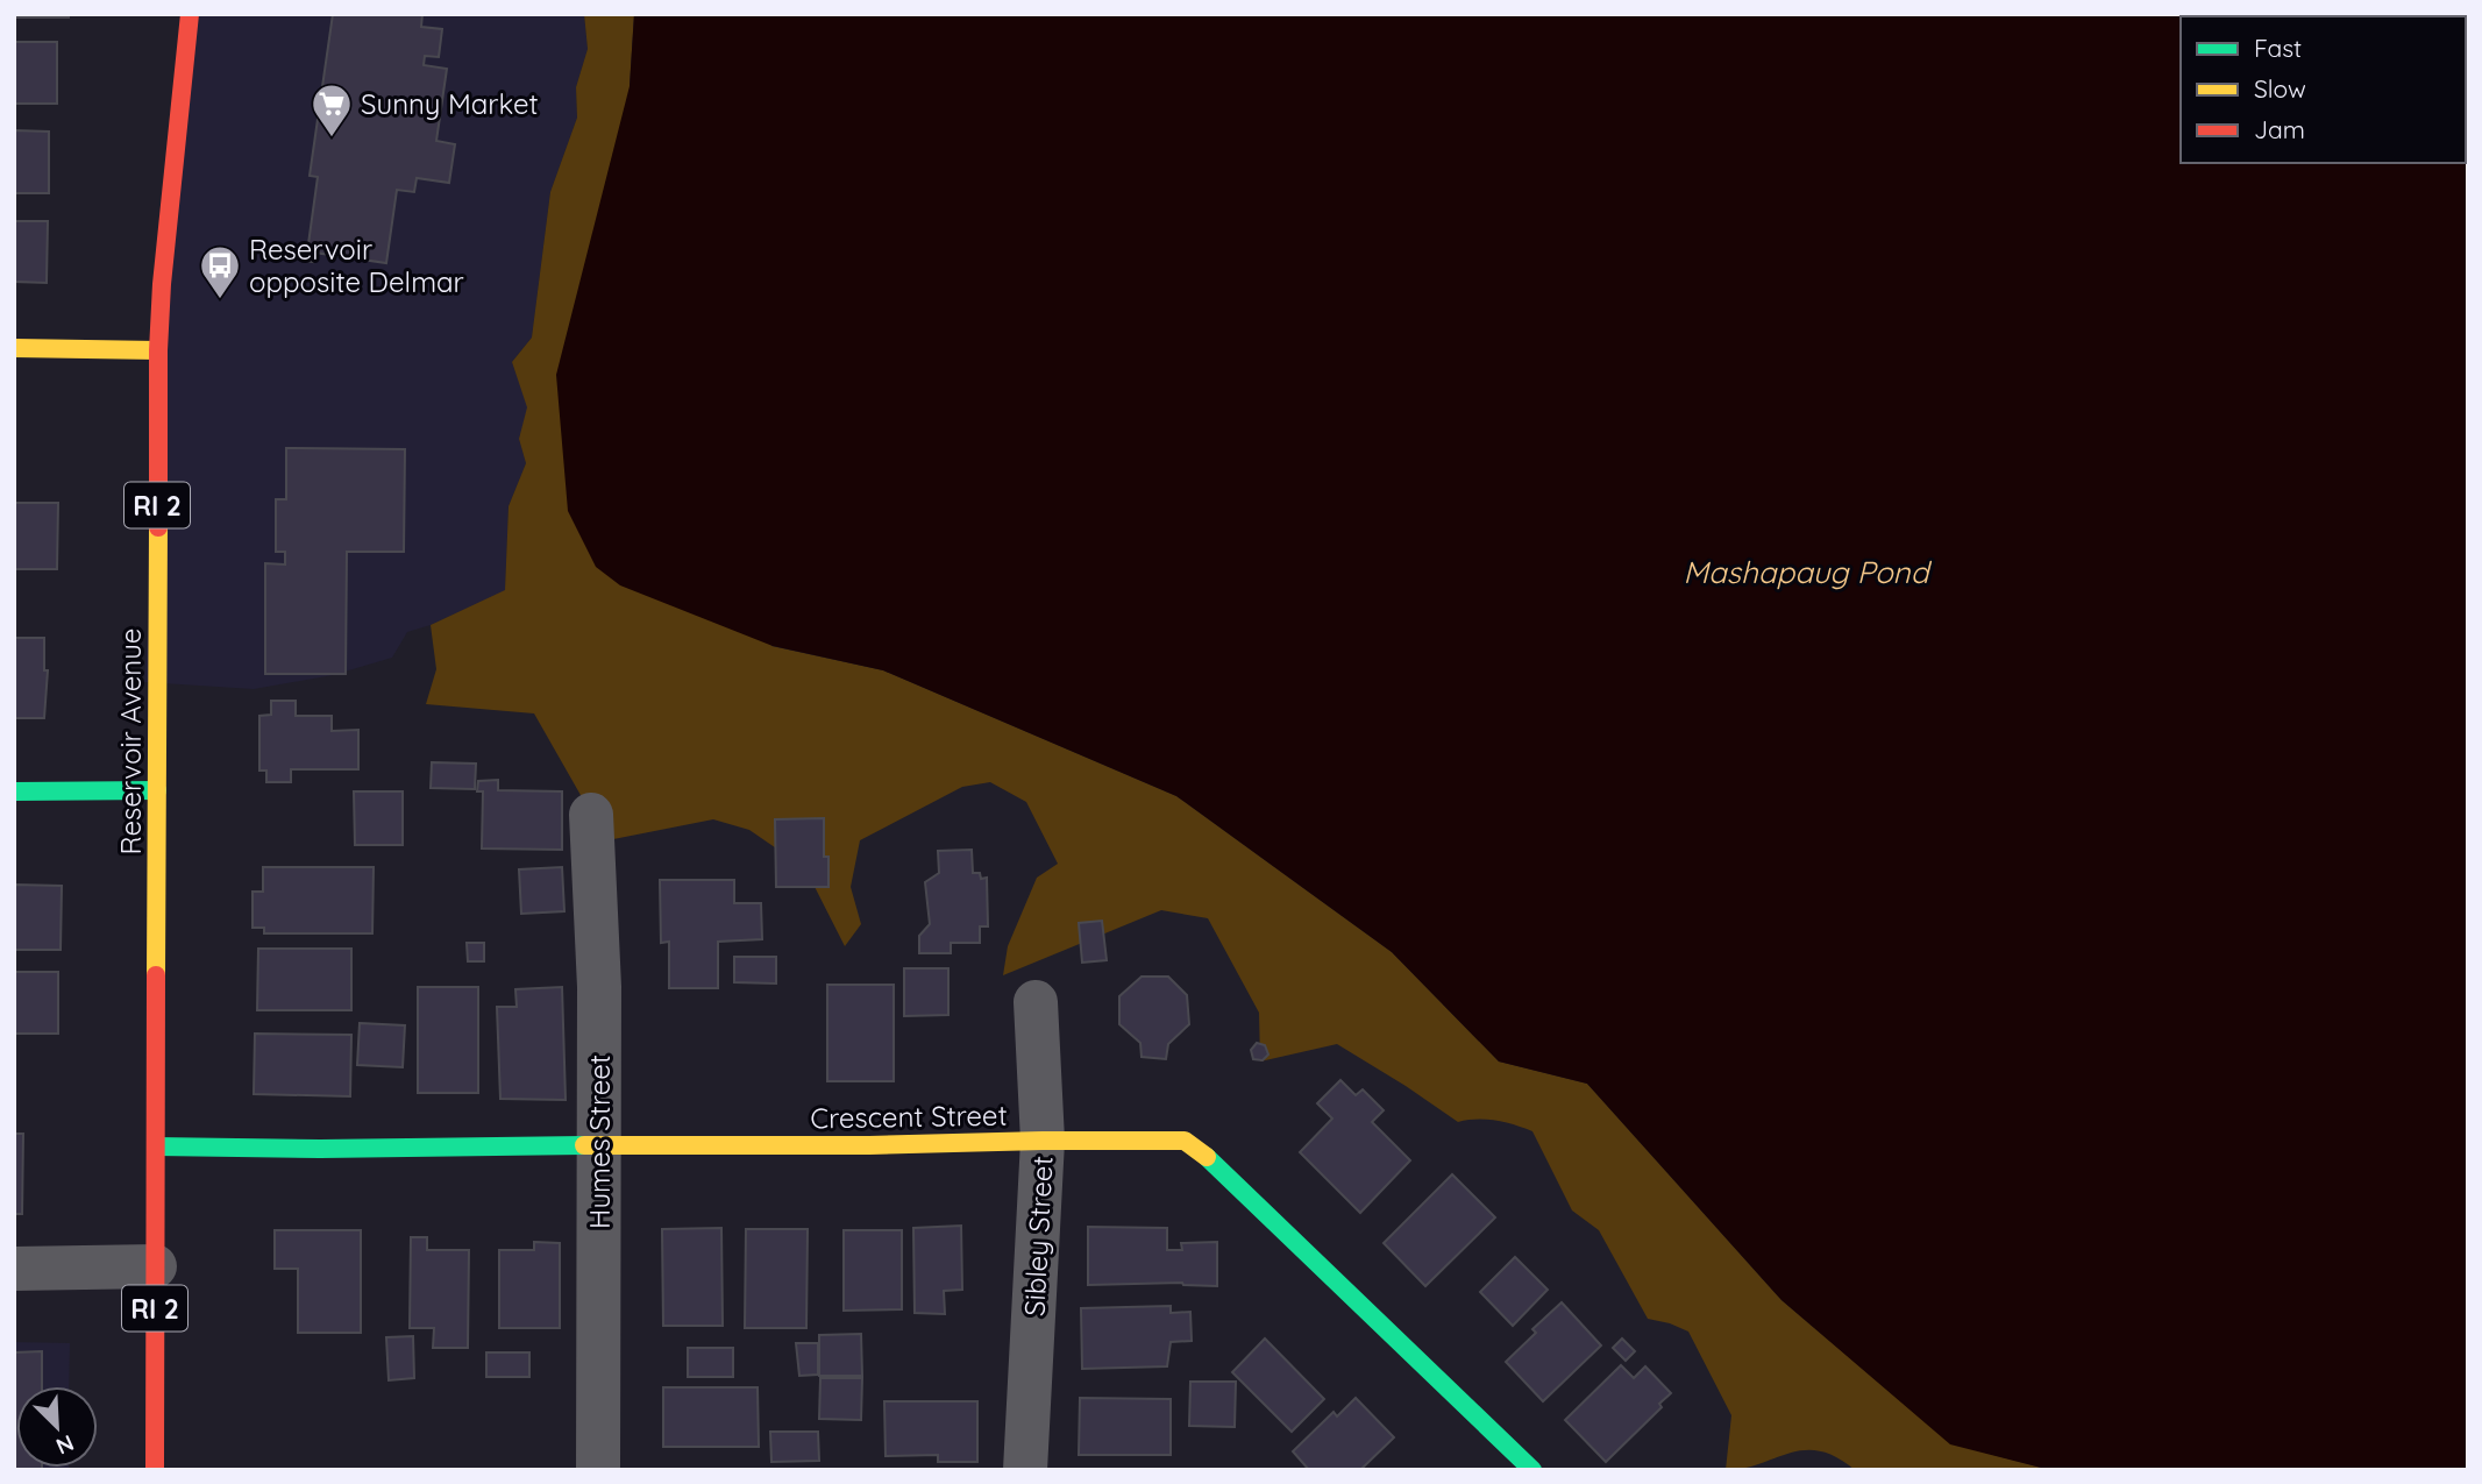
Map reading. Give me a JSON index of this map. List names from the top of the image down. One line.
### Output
{"streets":{"street":["RI 2","Reservoir Avenue","Crescent Street","Humes Street","Sibley Street"]},"crossings":[["Reservoir Avenue","Crescent Street"],["Crescent Street","Humes Street"],["Crescent Street","Sibley Street"]],"water":["Mashapaug Pond"],"places":{"supermarket":["Sunny Market"],"bus stop":["Reservoir opposite Delmar"]},"legend":["Fast","Slow","Jam"],"north":"bottom right"}
